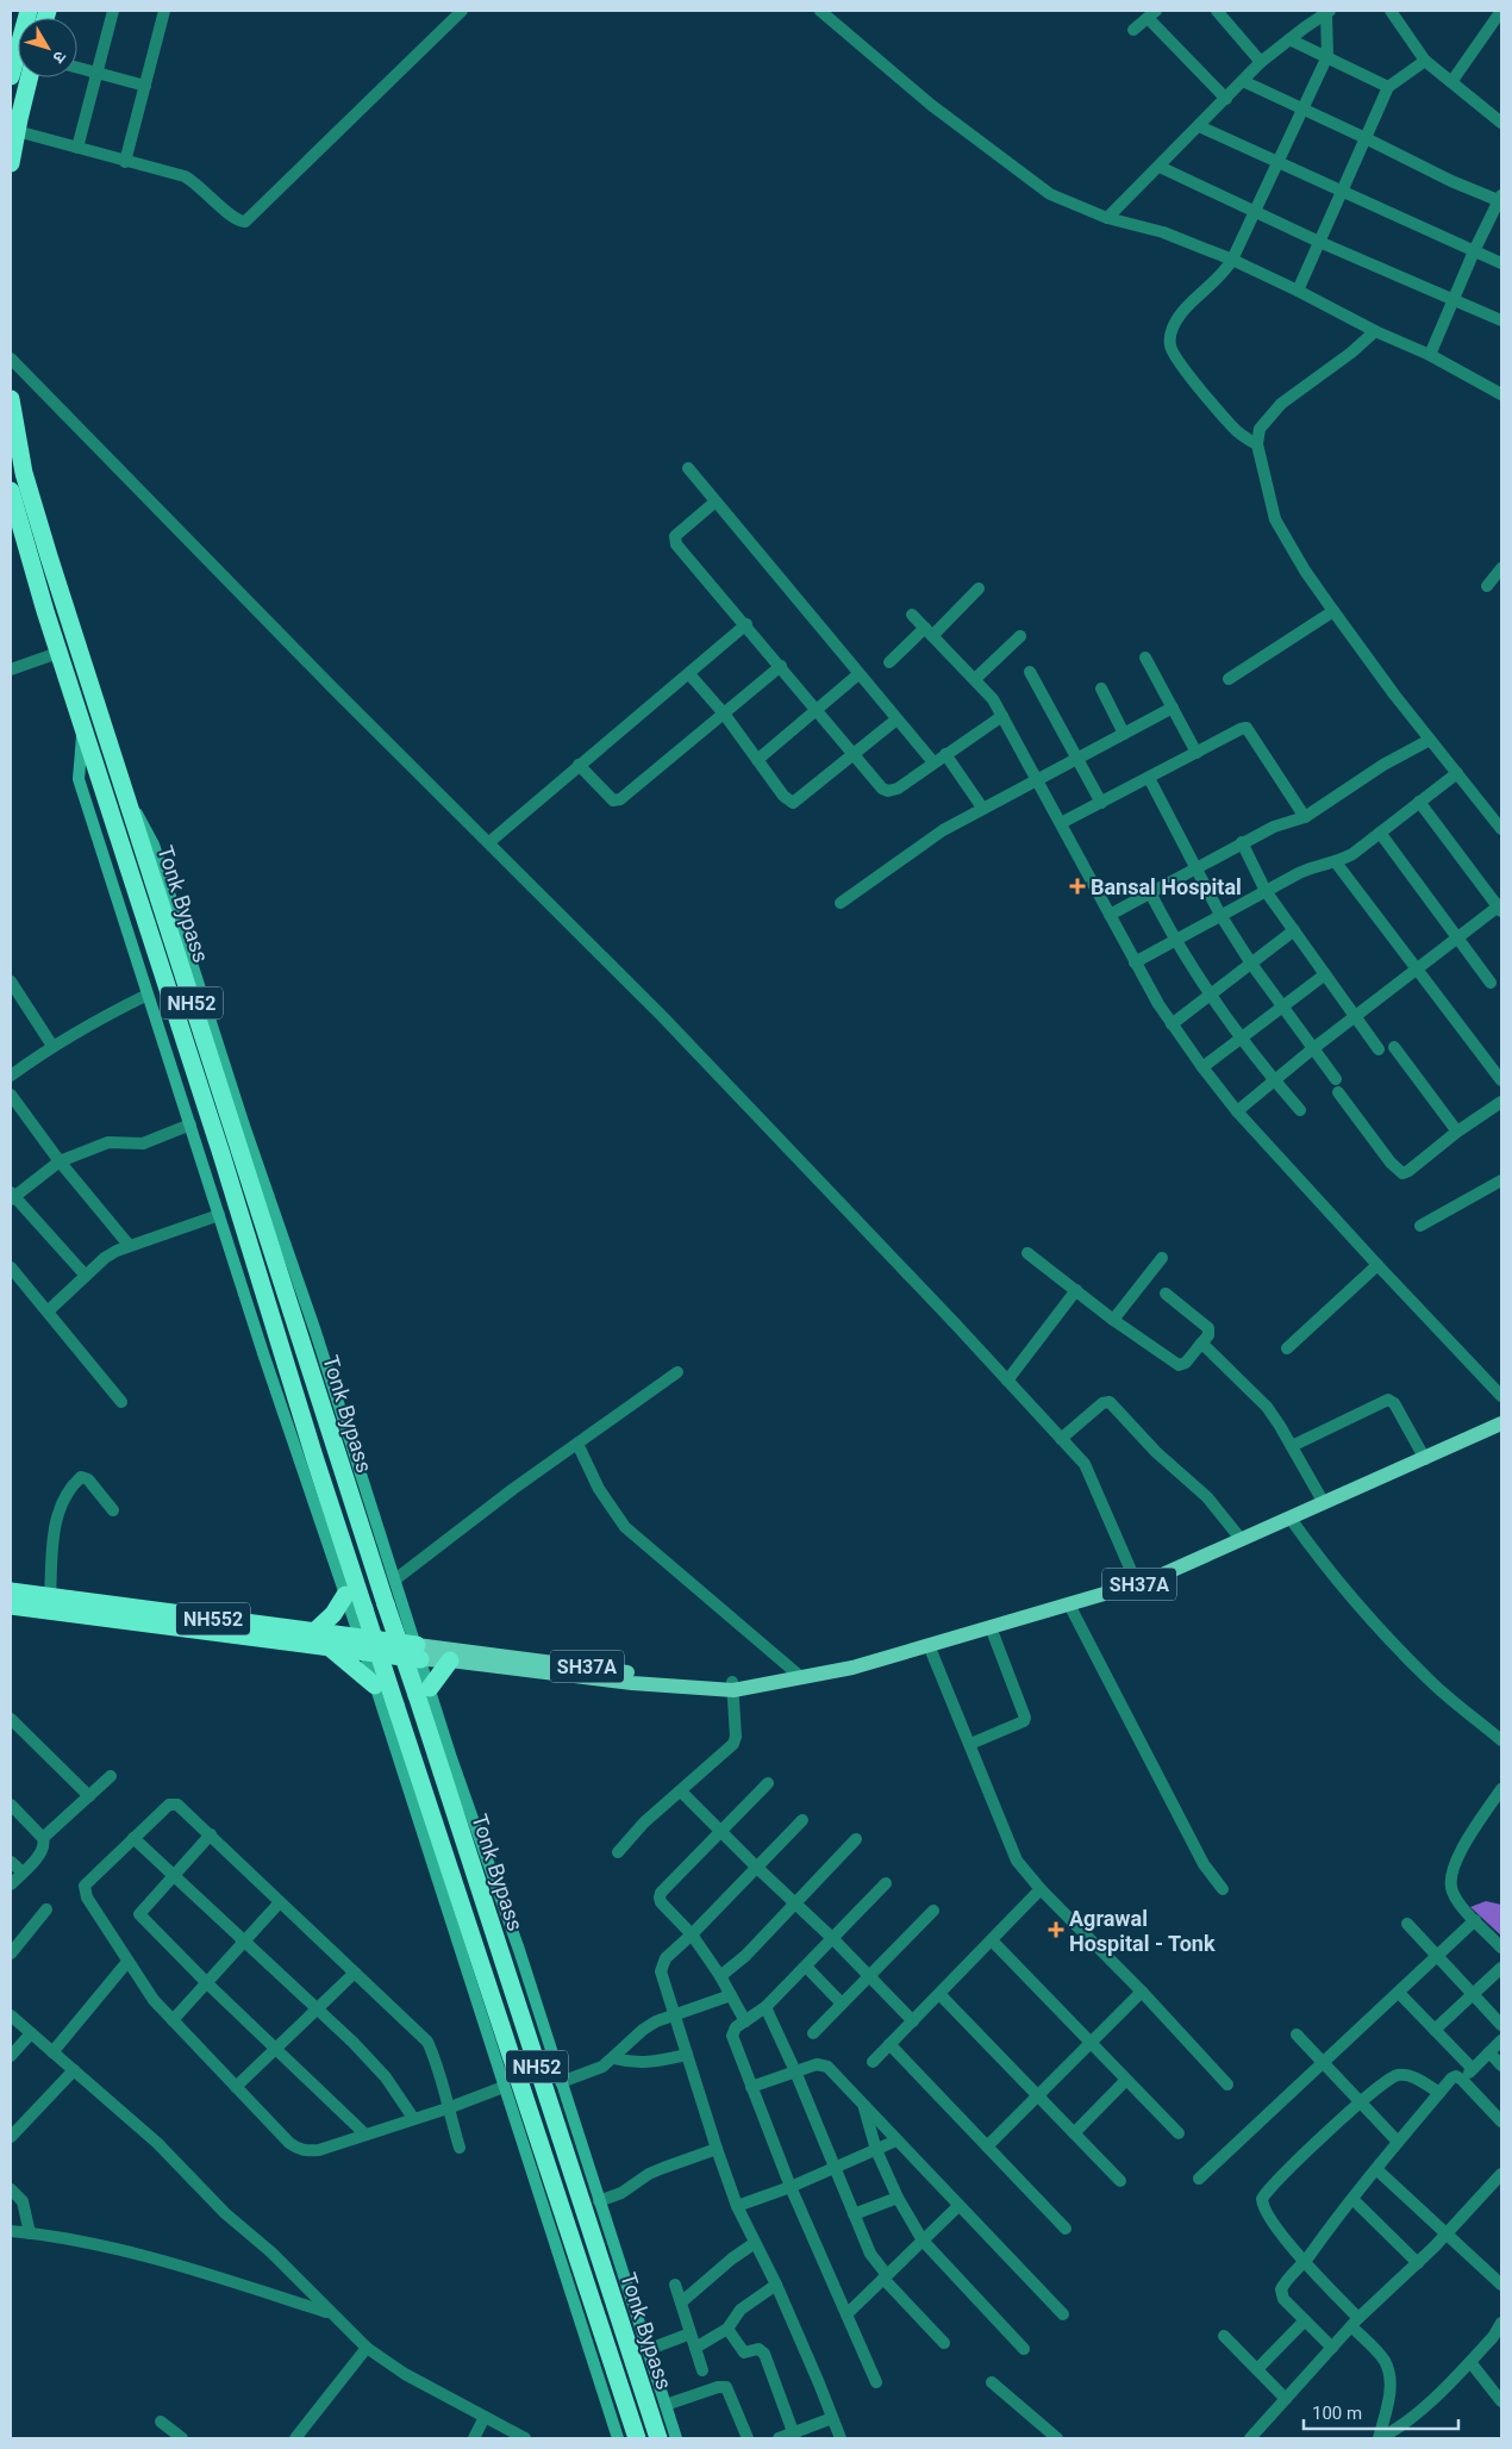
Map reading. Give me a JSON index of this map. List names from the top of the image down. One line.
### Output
{"streets":{"highway":["Tonk Bypass","NH52","NH552"],"main road":["SH37A"]},"crossings":[["SH37A","NH552"]],"places":{"health":["Bansal Hospital","Agrawal Hospital - Tonk"]},"scale_bar":"100 m","north":"bottom right"}
